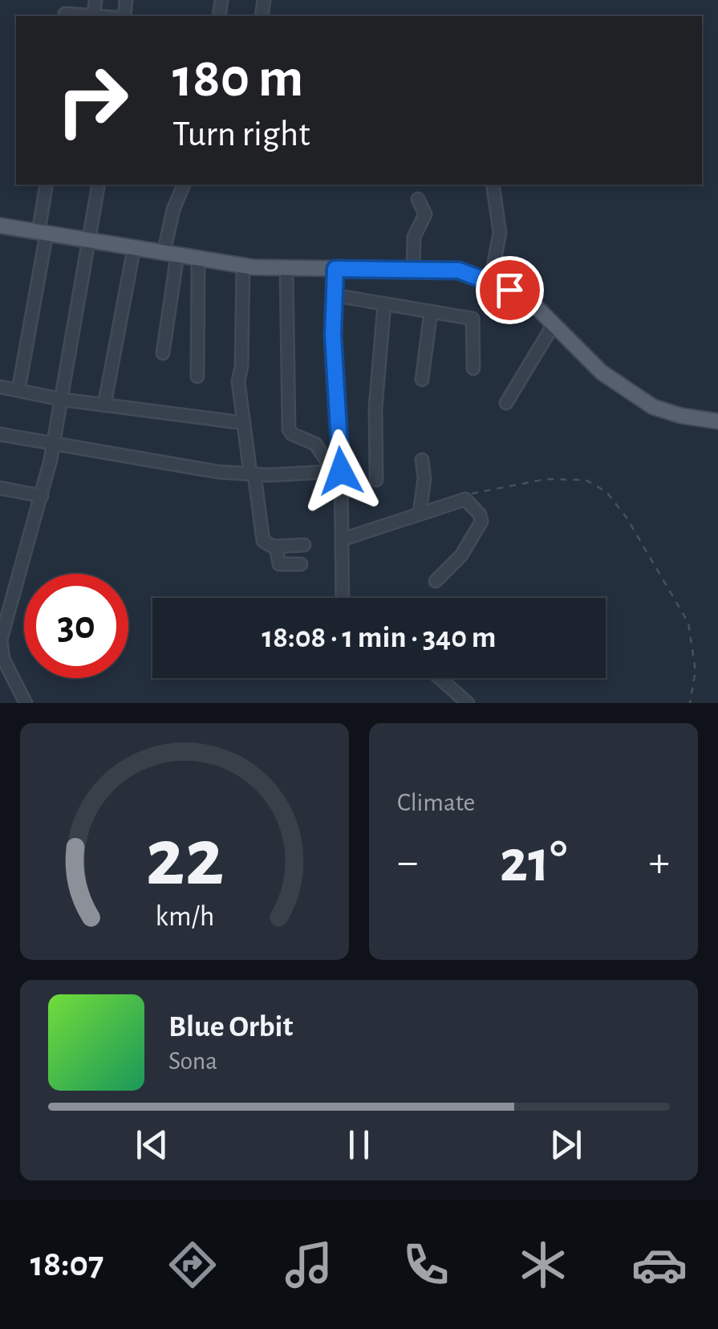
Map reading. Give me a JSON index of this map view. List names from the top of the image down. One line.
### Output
{"page":{"turn":["180 m","Turn right"],"limit":"30","trip":"18:08 · 1 min · 340 m","tile":"Climate","heat":["−","21°","+"],"song":["Blue Orbit","Sona"],"tabs":"18:07","gauge":["22","km/h"]}}
